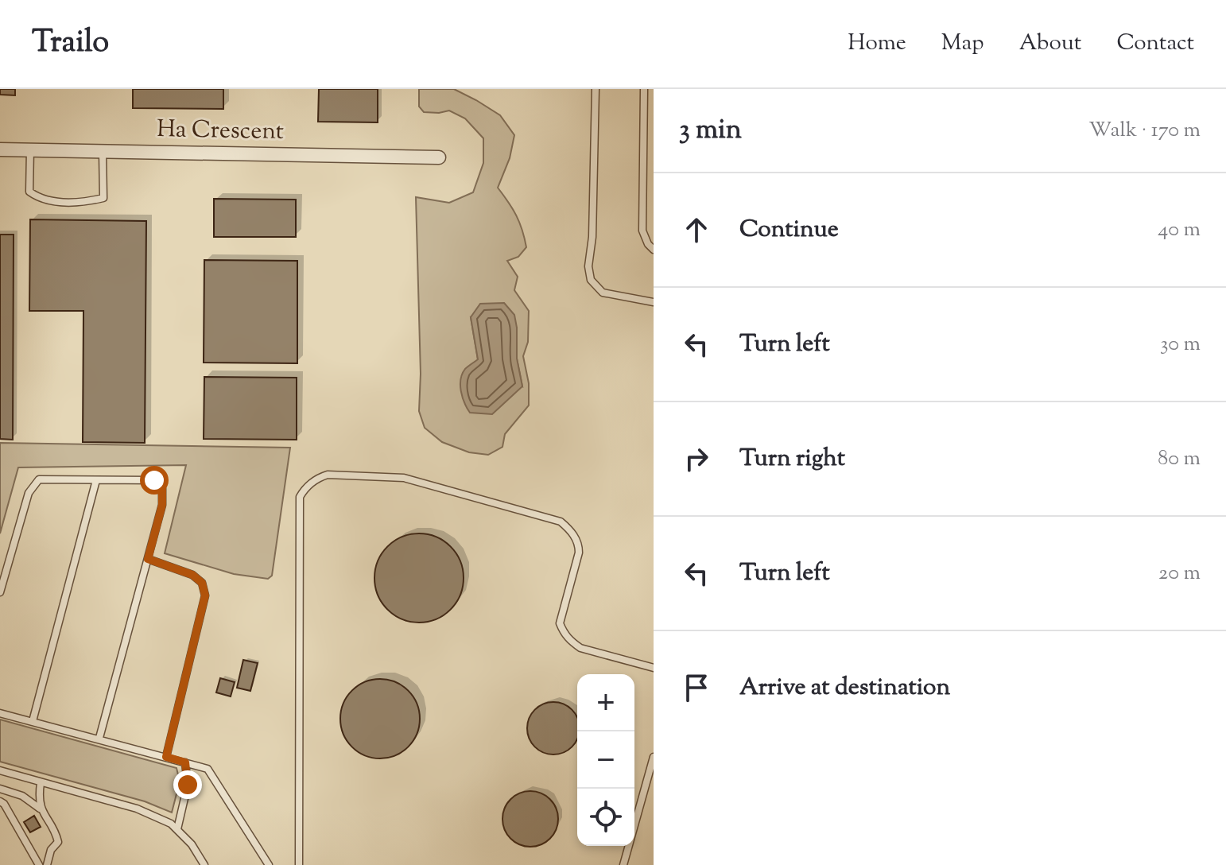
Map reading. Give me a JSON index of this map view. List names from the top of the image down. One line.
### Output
{"streets":{"street":["Ha Crescent"]},"page":{"header":"Trailo","nav":["Home","Map","About","Contact"],"heading":["3 min","Walk · 170 m"],"list":[["Continue","40 m"],["Turn left","30 m"],["Turn right","80 m"],["Turn left","20 m"],"Arrive at destination"],"map_buttons":["+","−"]}}
